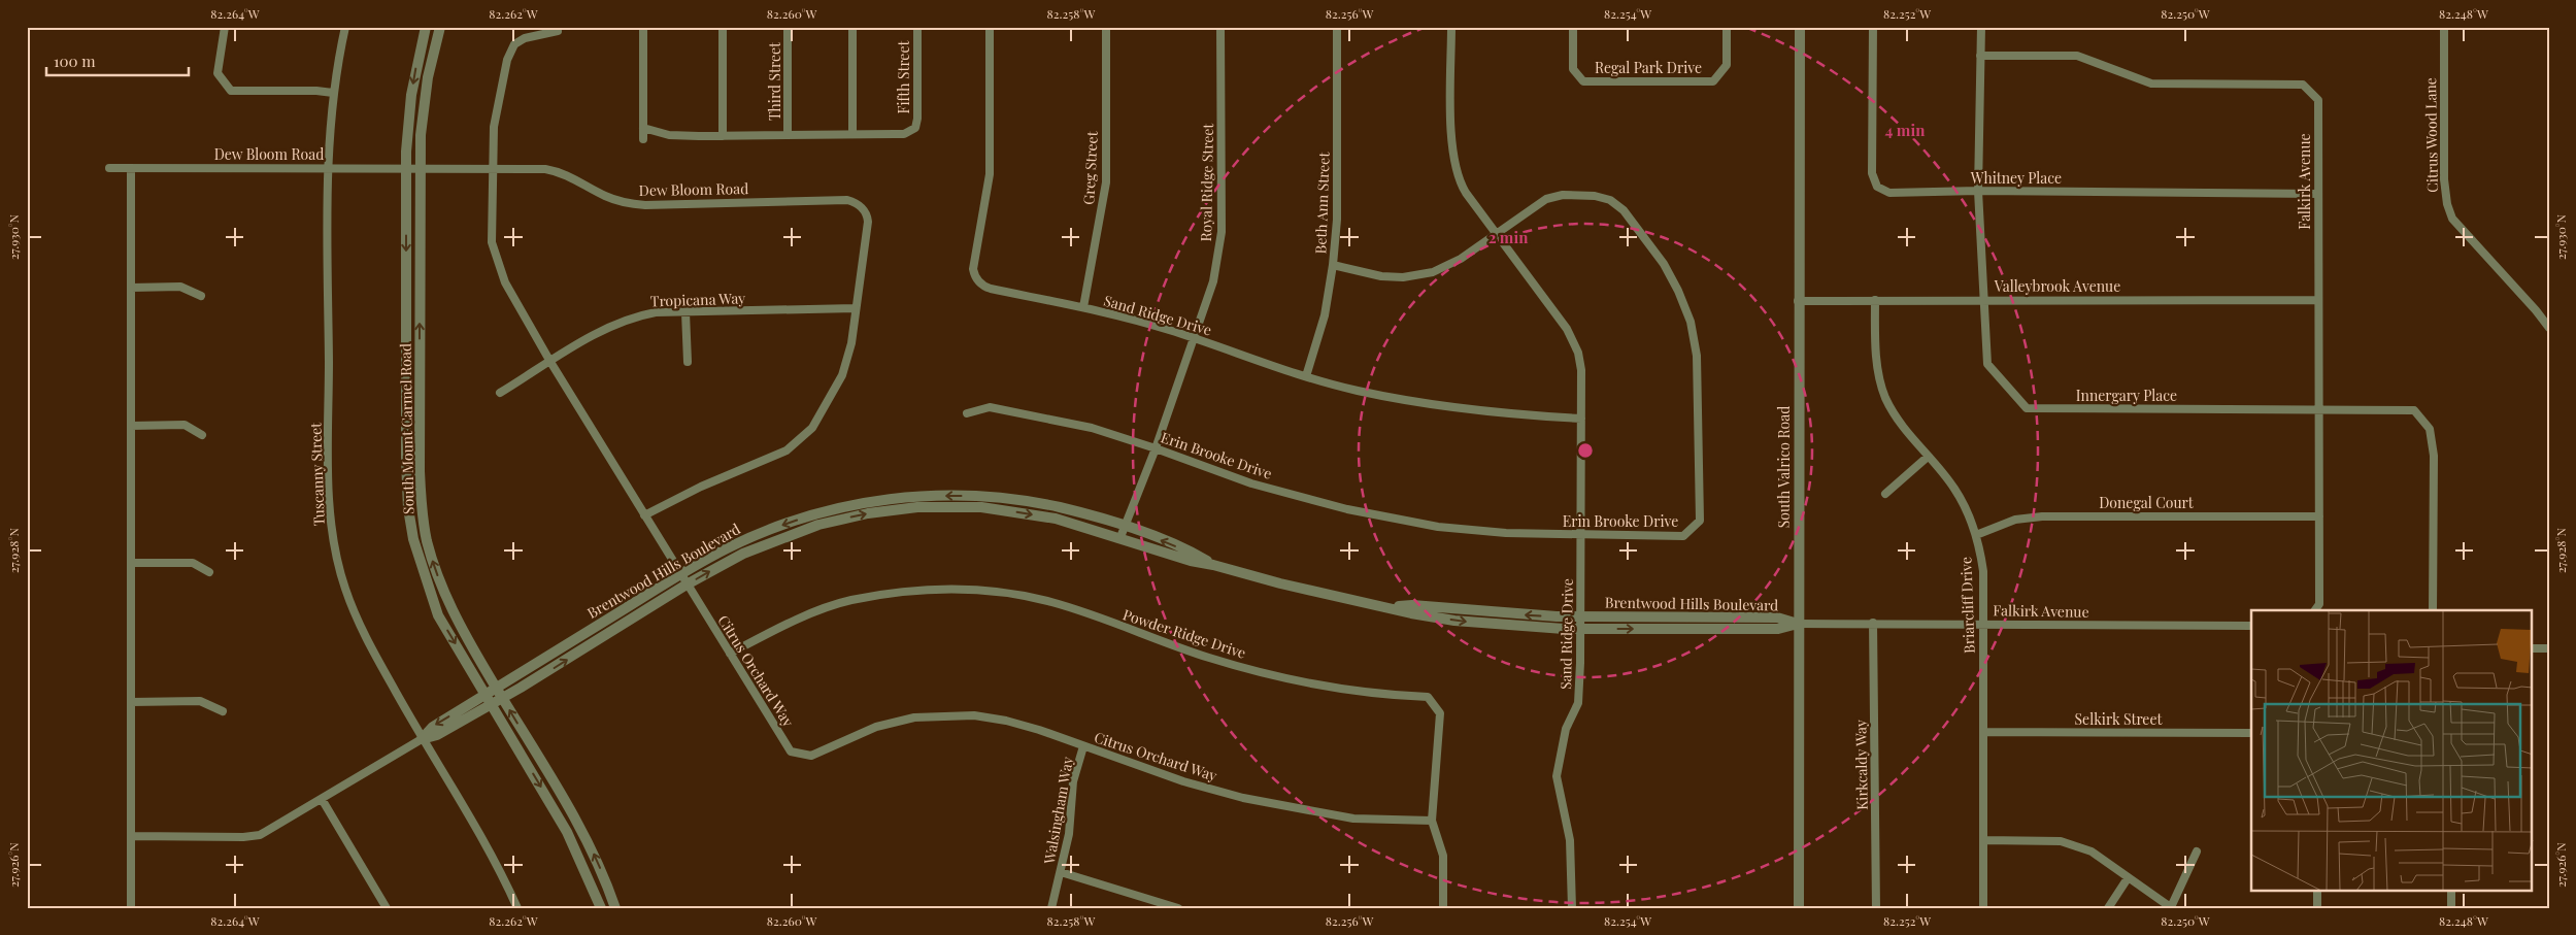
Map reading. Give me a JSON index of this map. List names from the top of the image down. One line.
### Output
{"streets":{"street":["Regal Park Drive","Fifth Street","Third Street","Citrus Wood Lane","Dew Bloom Road","Greg Street","Whitney Place","Falkirk Avenue","Royal Ridge Street","Beth Ann Street","Valleybrook Avenue","Tropicana Way","Sand Ridge Drive","Innergary Place","South Mount Carmel Road","Erin Brooke Drive","South Valrico Road","Tuscanny Street","Donegal Court","Brentwood Hills Boulevard","Briarcliff Drive","Powder Ridge Drive","Citrus Orchard Way","Selkirk Street","Kirkcaldy Way","Walsingham Way"]},"crossings":[["Dew Bloom Road","Tropicana Way"],["Dew Bloom Road","South Mount Carmel Road"],["Dew Bloom Road","Tuscanny Street"],["Dew Bloom Road","Citrus Orchard Way"],["Greg Street","Sand Ridge Drive"],["Whitney Place","Falkirk Avenue"],["Whitney Place","Innergary Place"],["Falkirk Avenue","Valleybrook Avenue"],["Falkirk Avenue","Innergary Place"],["Falkirk Avenue","South Valrico Road"],["Falkirk Avenue","Donegal Court"],["Falkirk Avenue","Brentwood Hills Boulevard"],["Falkirk Avenue","Briarcliff Drive"],["Falkirk Avenue","Kirkcaldy Way"],["Royal Ridge Street","Sand Ridge Drive"],["Royal Ridge Street","Erin Brooke Drive"],["Royal Ridge Street","Brentwood Hills Boulevard"],["Beth Ann Street","Sand Ridge Drive"],["Beth Ann Street","Erin Brooke Drive"],["Valleybrook Avenue","Innergary Place"],["Valleybrook Avenue","South Valrico Road"],["Valleybrook Avenue","Briarcliff Drive"],["Tropicana Way","Citrus Orchard Way"],["Sand Ridge Drive","Erin Brooke Drive"],["Sand Ridge Drive","Brentwood Hills Boulevard"],["South Mount Carmel Road","Brentwood Hills Boulevard"],["South Valrico Road","Brentwood Hills Boulevard"],["Tuscanny Street","Brentwood Hills Boulevard"],["Donegal Court","Briarcliff Drive"],["Brentwood Hills Boulevard","Citrus Orchard Way"],["Briarcliff Drive","Selkirk Street"],["Powder Ridge Drive","Citrus Orchard Way"],["Citrus Orchard Way","Walsingham Way"]],"scale_bar":"100 m","coordinates":["82.264°W","82.262°W","82.260°W","82.258°W","82.256°W","82.254°W","82.252°W","82.250°W","82.248°W","27.930°N","27.928°N","27.926°N"],"rings":["4 min","2 min"]}
